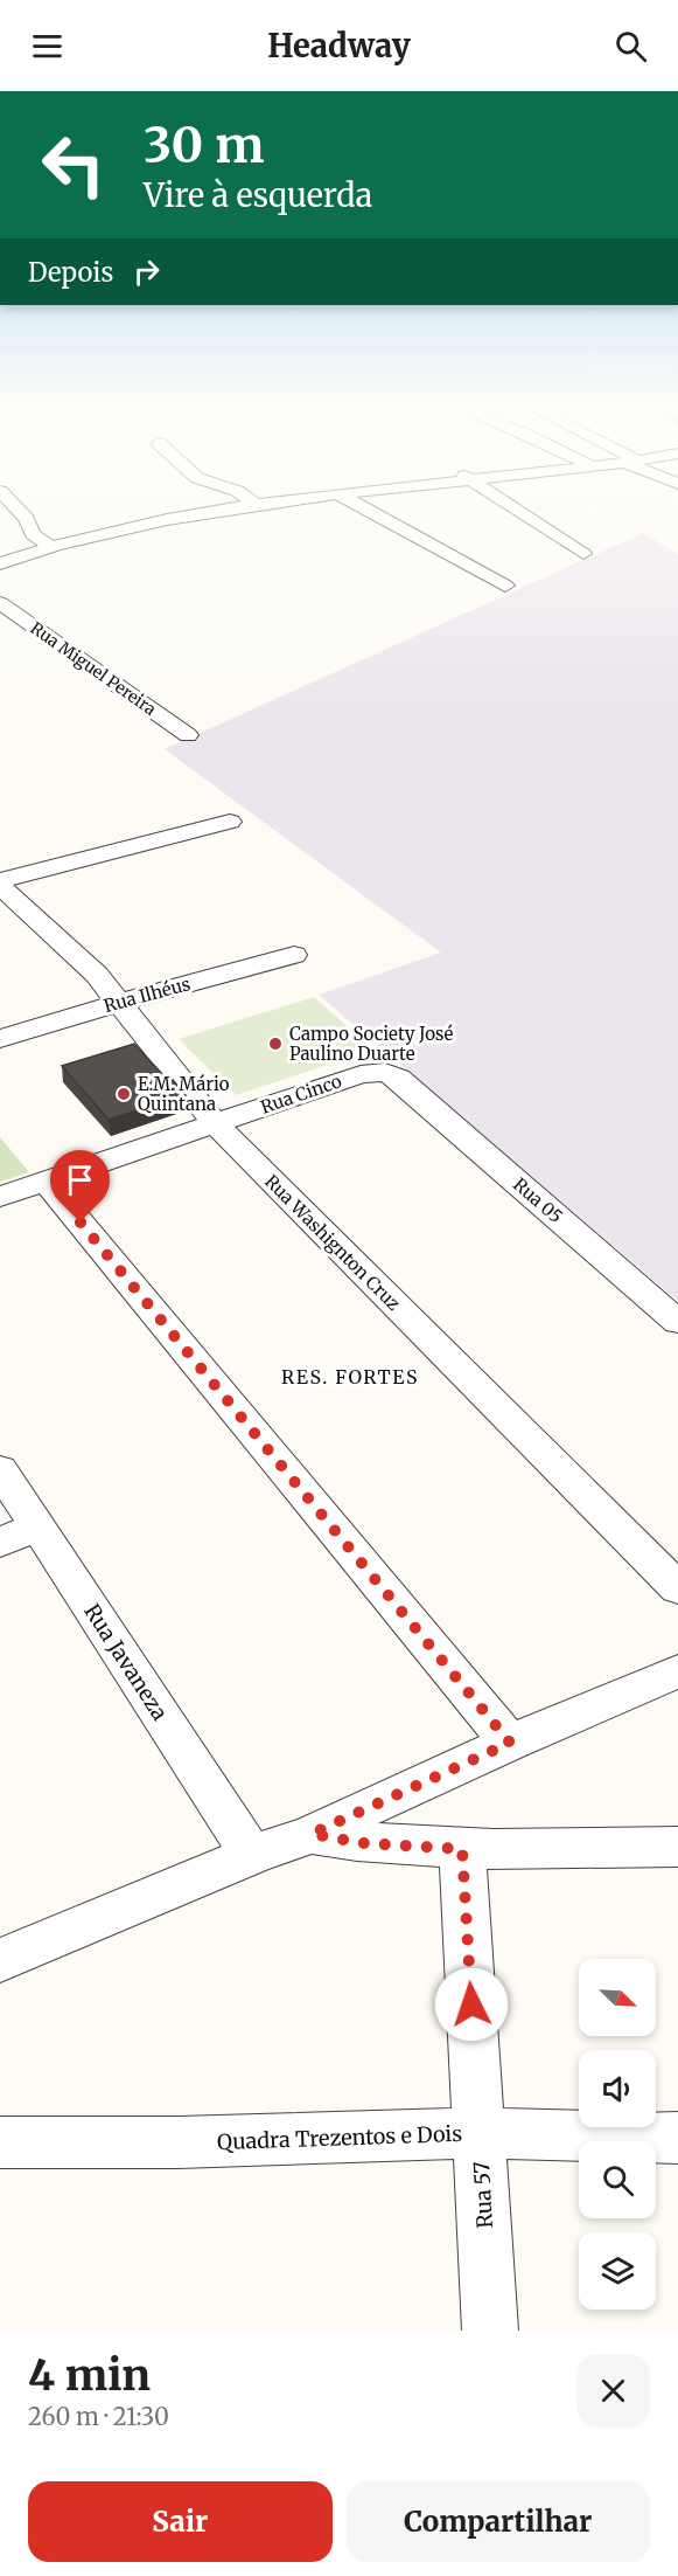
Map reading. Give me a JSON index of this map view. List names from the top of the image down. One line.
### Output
{"streets":{"street":["Rua Miguel Pereira","Rua Ilhéus","Rua Cinco","Rua 05","Rua Washignton Cruz","Rua Javaneza","Quadra Trezentos e Dois","Rua 57"]},"crossings":[["Rua Ilhéus","Rua Washignton Cruz"],["Rua Cinco","Rua 05"],["Rua Cinco","Rua Washignton Cruz"],["Quadra Trezentos e Dois","Rua 57"]],"districts":["RES. FORTES"],"places":["Campo Society José Paulino Duarte","E.M. Mário Quintana"],"north":"bottom right","page":{"header":"Headway","turn":["30 m","Vire à esquerda"],"then":"Depois","heading":["4 min","260 m · 21:30"],"buttons":["Sair","Compartilhar"]}}
